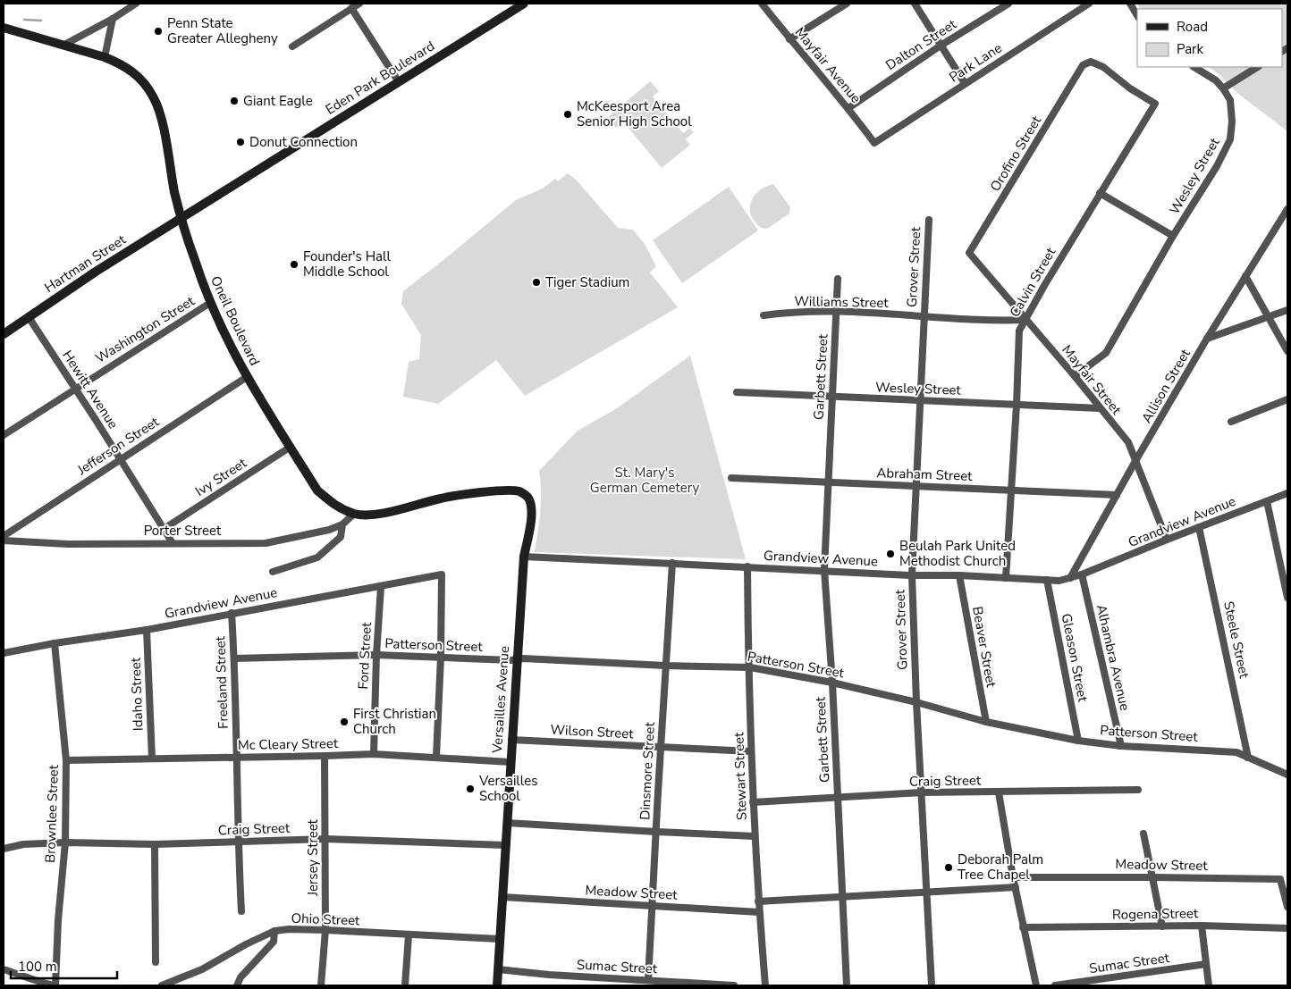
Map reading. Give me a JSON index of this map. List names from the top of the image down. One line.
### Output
{"streets":{"street":["Dalton Street","Park Lane","Mayfair Avenue","Eden Park Boulevard","Orofino Street","Wesley Street","Hartman Street","Grover Street","Calvin Street","Williams Street","Oneil Boulevard","Washington Street","Garbett Street","Mayfair Street","Allison Street","Hewitt Avenue","Jefferson Street","Abraham Street","Ivy Street","Grandview Avenue","Porter Street","Steele Street","Patterson Street","Beaver Street","Ford Street","Gleason Street","Alhambra Avenue","Freeland Street","Idaho Street","Versailles Avenue","Wilson Street","Mc Cleary Street","Dinsmore Street","Stewart Street","Craig Street","Brownlee Street","Jersey Street","Meadow Street","Rogena Street","Ohio Street","Sumac Street"]},"crossings":[["Dalton Street","Mayfair Avenue"],["Park Lane","Mayfair Avenue"],["Eden Park Boulevard","Hartman Street"],["Eden Park Boulevard","Oneil Boulevard"],["Orofino Street","Calvin Street"],["Orofino Street","Mayfair Street"],["Wesley Street","Grover Street"],["Wesley Street","Calvin Street"],["Wesley Street","Garbett Street"],["Wesley Street","Mayfair Street"],["Hartman Street","Oneil Boulevard"],["Hartman Street","Hewitt Avenue"],["Grover Street","Williams Street"],["Grover Street","Abraham Street"],["Grover Street","Grandview Avenue"],["Grover Street","Patterson Street"],["Grover Street","Craig Street"],["Calvin Street","Williams Street"],["Calvin Street","Mayfair Street"],["Calvin Street","Abraham Street"],["Calvin Street","Grandview Avenue"],["Williams Street","Garbett Street"],["Williams Street","Mayfair Street"],["Oneil Boulevard","Washington Street"],["Oneil Boulevard","Jefferson Street"],["Oneil Boulevard","Ivy Street"],["Oneil Boulevard","Porter Street"],["Oneil Boulevard","Versailles Avenue"],["Washington Street","Hewitt Avenue"],["Garbett Street","Abraham Street"],["Garbett Street","Grandview Avenue"],["Garbett Street","Patterson Street"],["Garbett Street","Craig Street"],["Mayfair Street","Allison Street"],["Mayfair Street","Grandview Avenue"],["Allison Street","Abraham Street"],["Allison Street","Grandview Avenue"],["Hewitt Avenue","Jefferson Street"],["Hewitt Avenue","Ivy Street"],["Hewitt Avenue","Porter Street"],["Grandview Avenue","Steele Street"],["Grandview Avenue","Patterson Street"],["Grandview Avenue","Beaver Street"],["Grandview Avenue","Ford Street"],["Grandview Avenue","Gleason Street"],["Grandview Avenue","Alhambra Avenue"],["Grandview Avenue","Freeland Street"],["Grandview Avenue","Idaho Street"],["Grandview Avenue","Versailles Avenue"],["Grandview Avenue","Dinsmore Street"],["Grandview Avenue","Stewart Street"],["Grandview Avenue","Brownlee Street"],["Steele Street","Patterson Street"],["Patterson Street","Beaver Street"],["Patterson Street","Ford Street"],["Patterson Street","Gleason Street"],["Patterson Street","Alhambra Avenue"],["Patterson Street","Freeland Street"],["Patterson Street","Versailles Avenue"],["Patterson Street","Dinsmore Street"],["Patterson Street","Stewart Street"],["Ford Street","Mc Cleary Street"],["Freeland Street","Mc Cleary Street"],["Freeland Street","Craig Street"],["Idaho Street","Mc Cleary Street"],["Versailles Avenue","Wilson Street"],["Versailles Avenue","Mc Cleary Street"],["Versailles Avenue","Craig Street"],["Versailles Avenue","Meadow Street"],["Versailles Avenue","Ohio Street"],["Versailles Avenue","Sumac Street"],["Wilson Street","Dinsmore Street"],["Wilson Street","Stewart Street"],["Mc Cleary Street","Brownlee Street"],["Mc Cleary Street","Jersey Street"],["Dinsmore Street","Meadow Street"],["Dinsmore Street","Sumac Street"],["Stewart Street","Craig Street"],["Stewart Street","Meadow Street"],["Craig Street","Brownlee Street"],["Craig Street","Jersey Street"],["Jersey Street","Ohio Street"]],"parks":["St. Mary's German Cemetery"],"places":["Penn State Greater Allegheny","Giant Eagle","McKeesport Area Senior High School","Donut Connection","Founder's Hall Middle School","Tiger Stadium","Beulah Park United Methodist Church","First Christian Church","Versailles School","Deborah Palm Tree Chapel"],"legend":["Road","Park"],"scale_bar":"100 m"}
